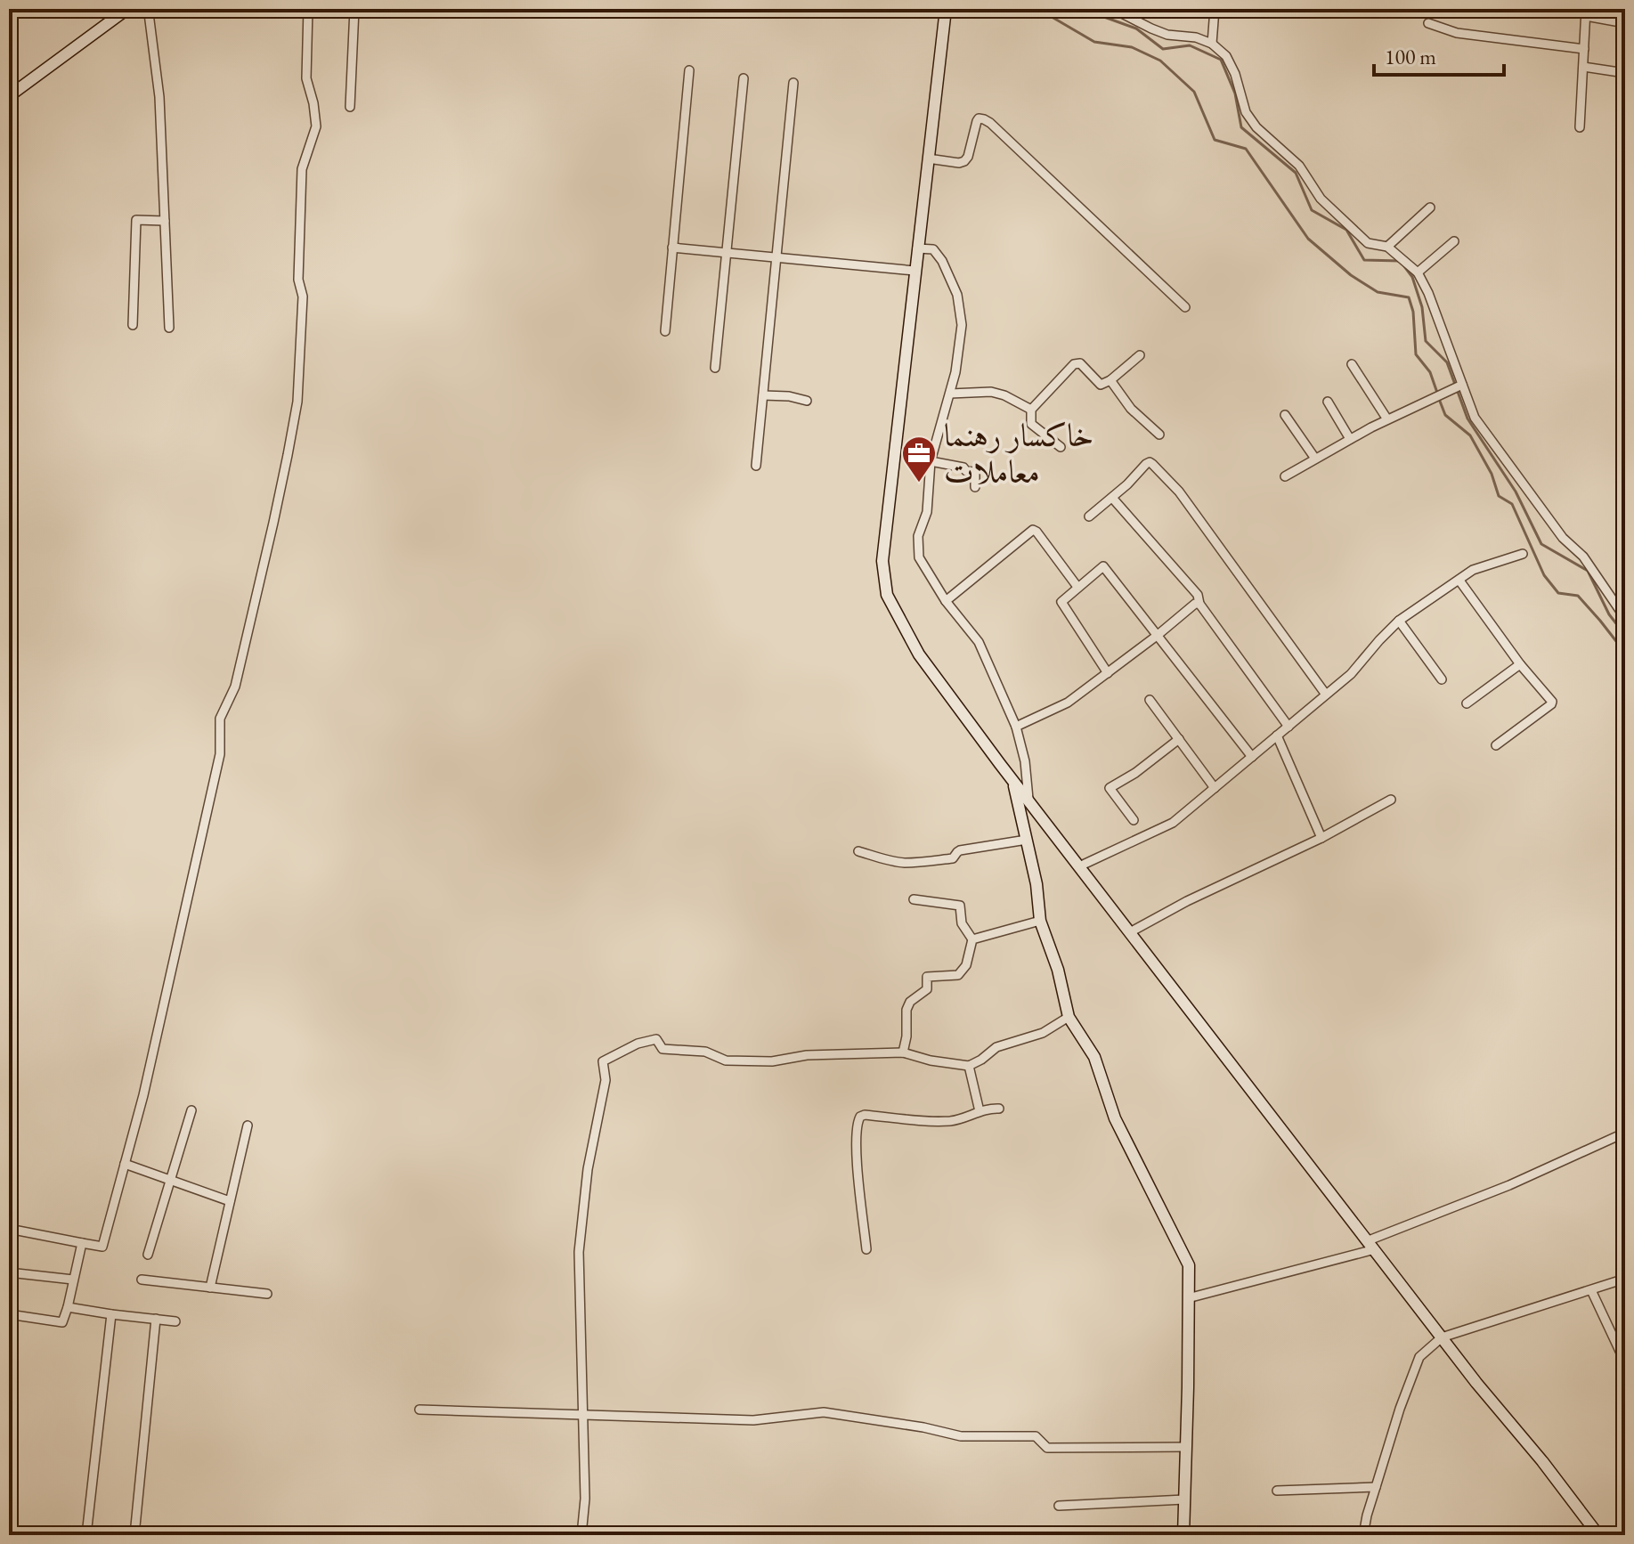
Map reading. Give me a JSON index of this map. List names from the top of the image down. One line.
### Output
{"places":{"office":["خاکسار رهنما معاملات"]},"scale_bar":"100 m"}
